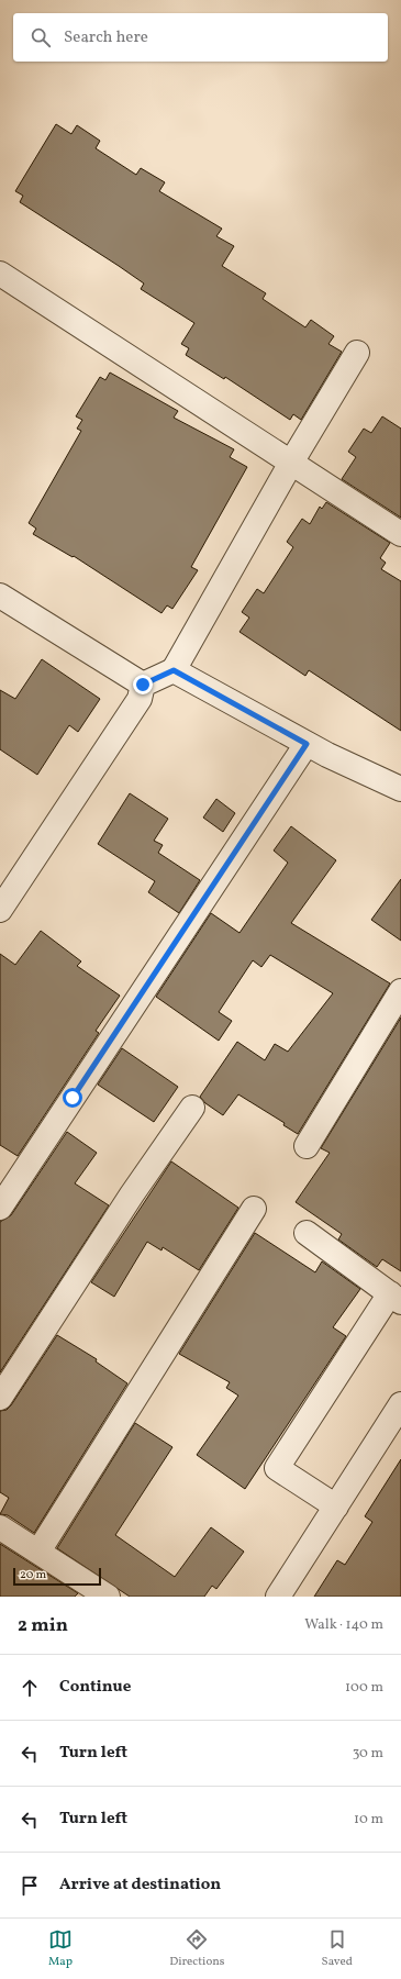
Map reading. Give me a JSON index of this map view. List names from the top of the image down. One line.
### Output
{"scale_bar":"20 m","page":{"search":"Search here","scale":"20 m","heading":["2 min","Walk · 140 m"],"list":[["Continue","100 m"],["Turn left","30 m"],["Turn left","10 m"],"Arrive at destination"],"nav":["Map","Directions","Saved"]}}
